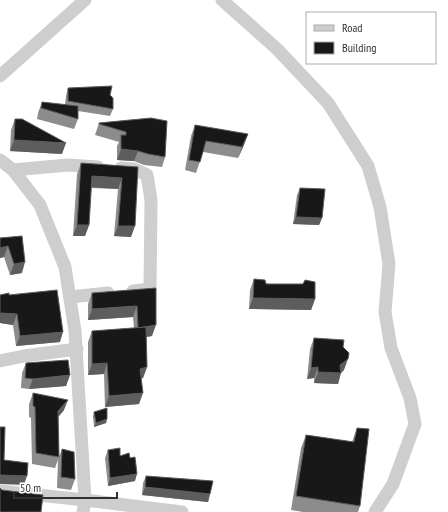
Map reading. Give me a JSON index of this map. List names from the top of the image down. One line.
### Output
{"legend":["Road","Building"],"scale_bar":"50 m"}
